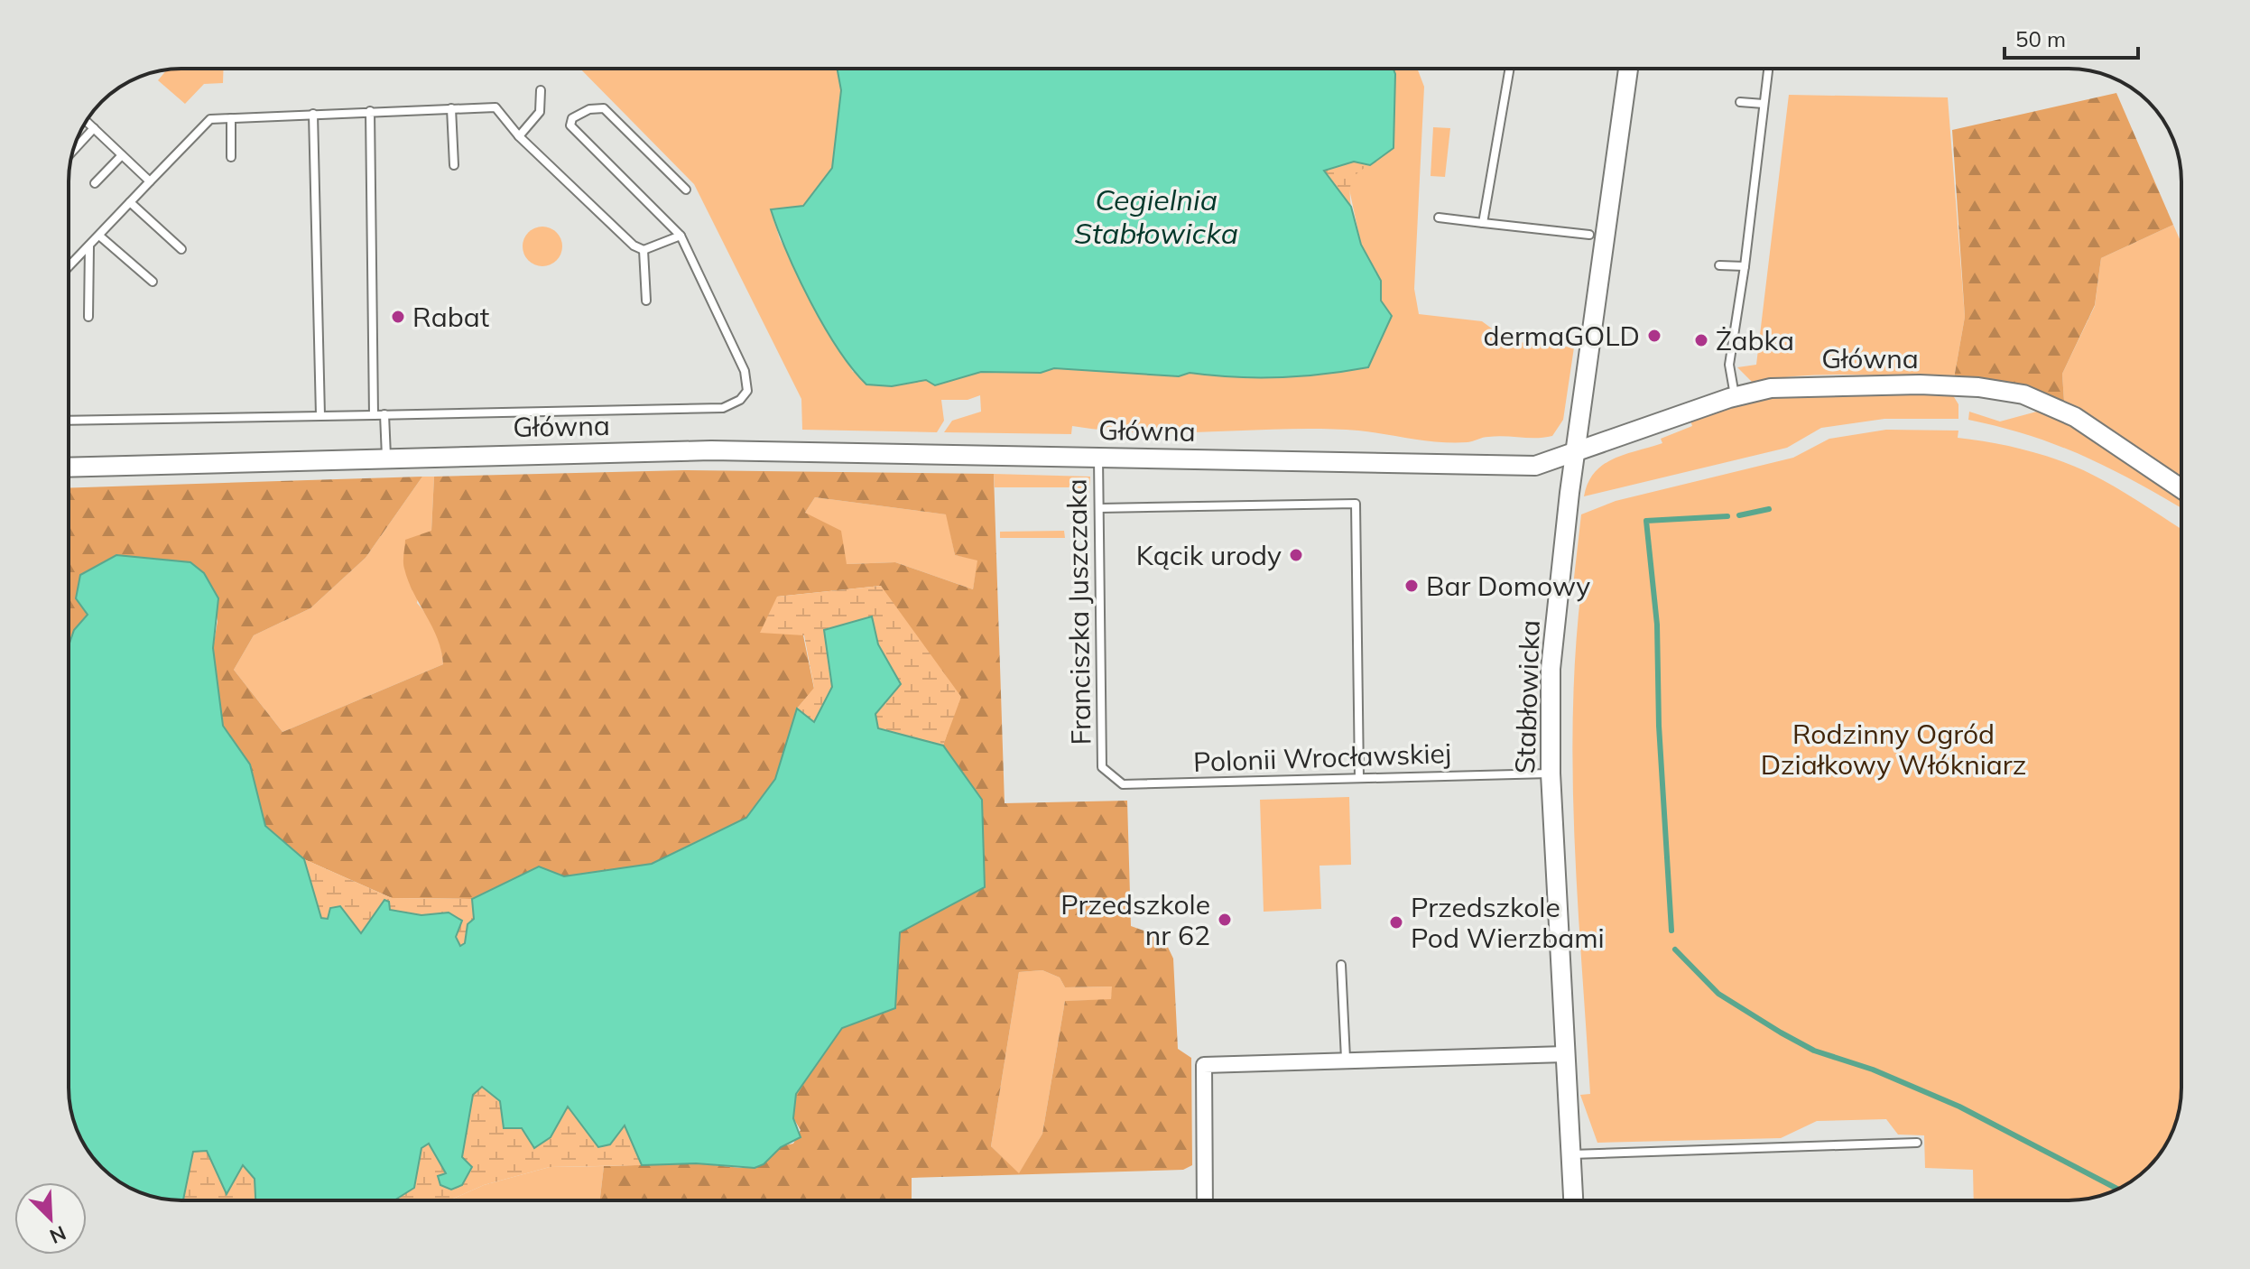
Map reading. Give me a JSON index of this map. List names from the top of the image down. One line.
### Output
{"streets":{"street":["Główna","Stabłowicka"],"lane":["Franciszka Juszczaka","Polonii Wrocławskiej"]},"crossings":[["Główna","Franciszka Juszczaka"],["Główna","Stabłowicka"],["Franciszka Juszczaka","Polonii Wrocławskiej"],["Stabłowicka","Polonii Wrocławskiej"]],"water":["Cegielnia Stabłowicka"],"parks":["Rodzinny Ogród Działkowy Włókniarz"],"places":["Rabat","dermaGOLD","Żabka","Kącik urody","Bar Domowy","Przedszkole nr 62","Przedszkole Pod Wierzbami"],"scale_bar":"50 m","north":"bottom right"}
